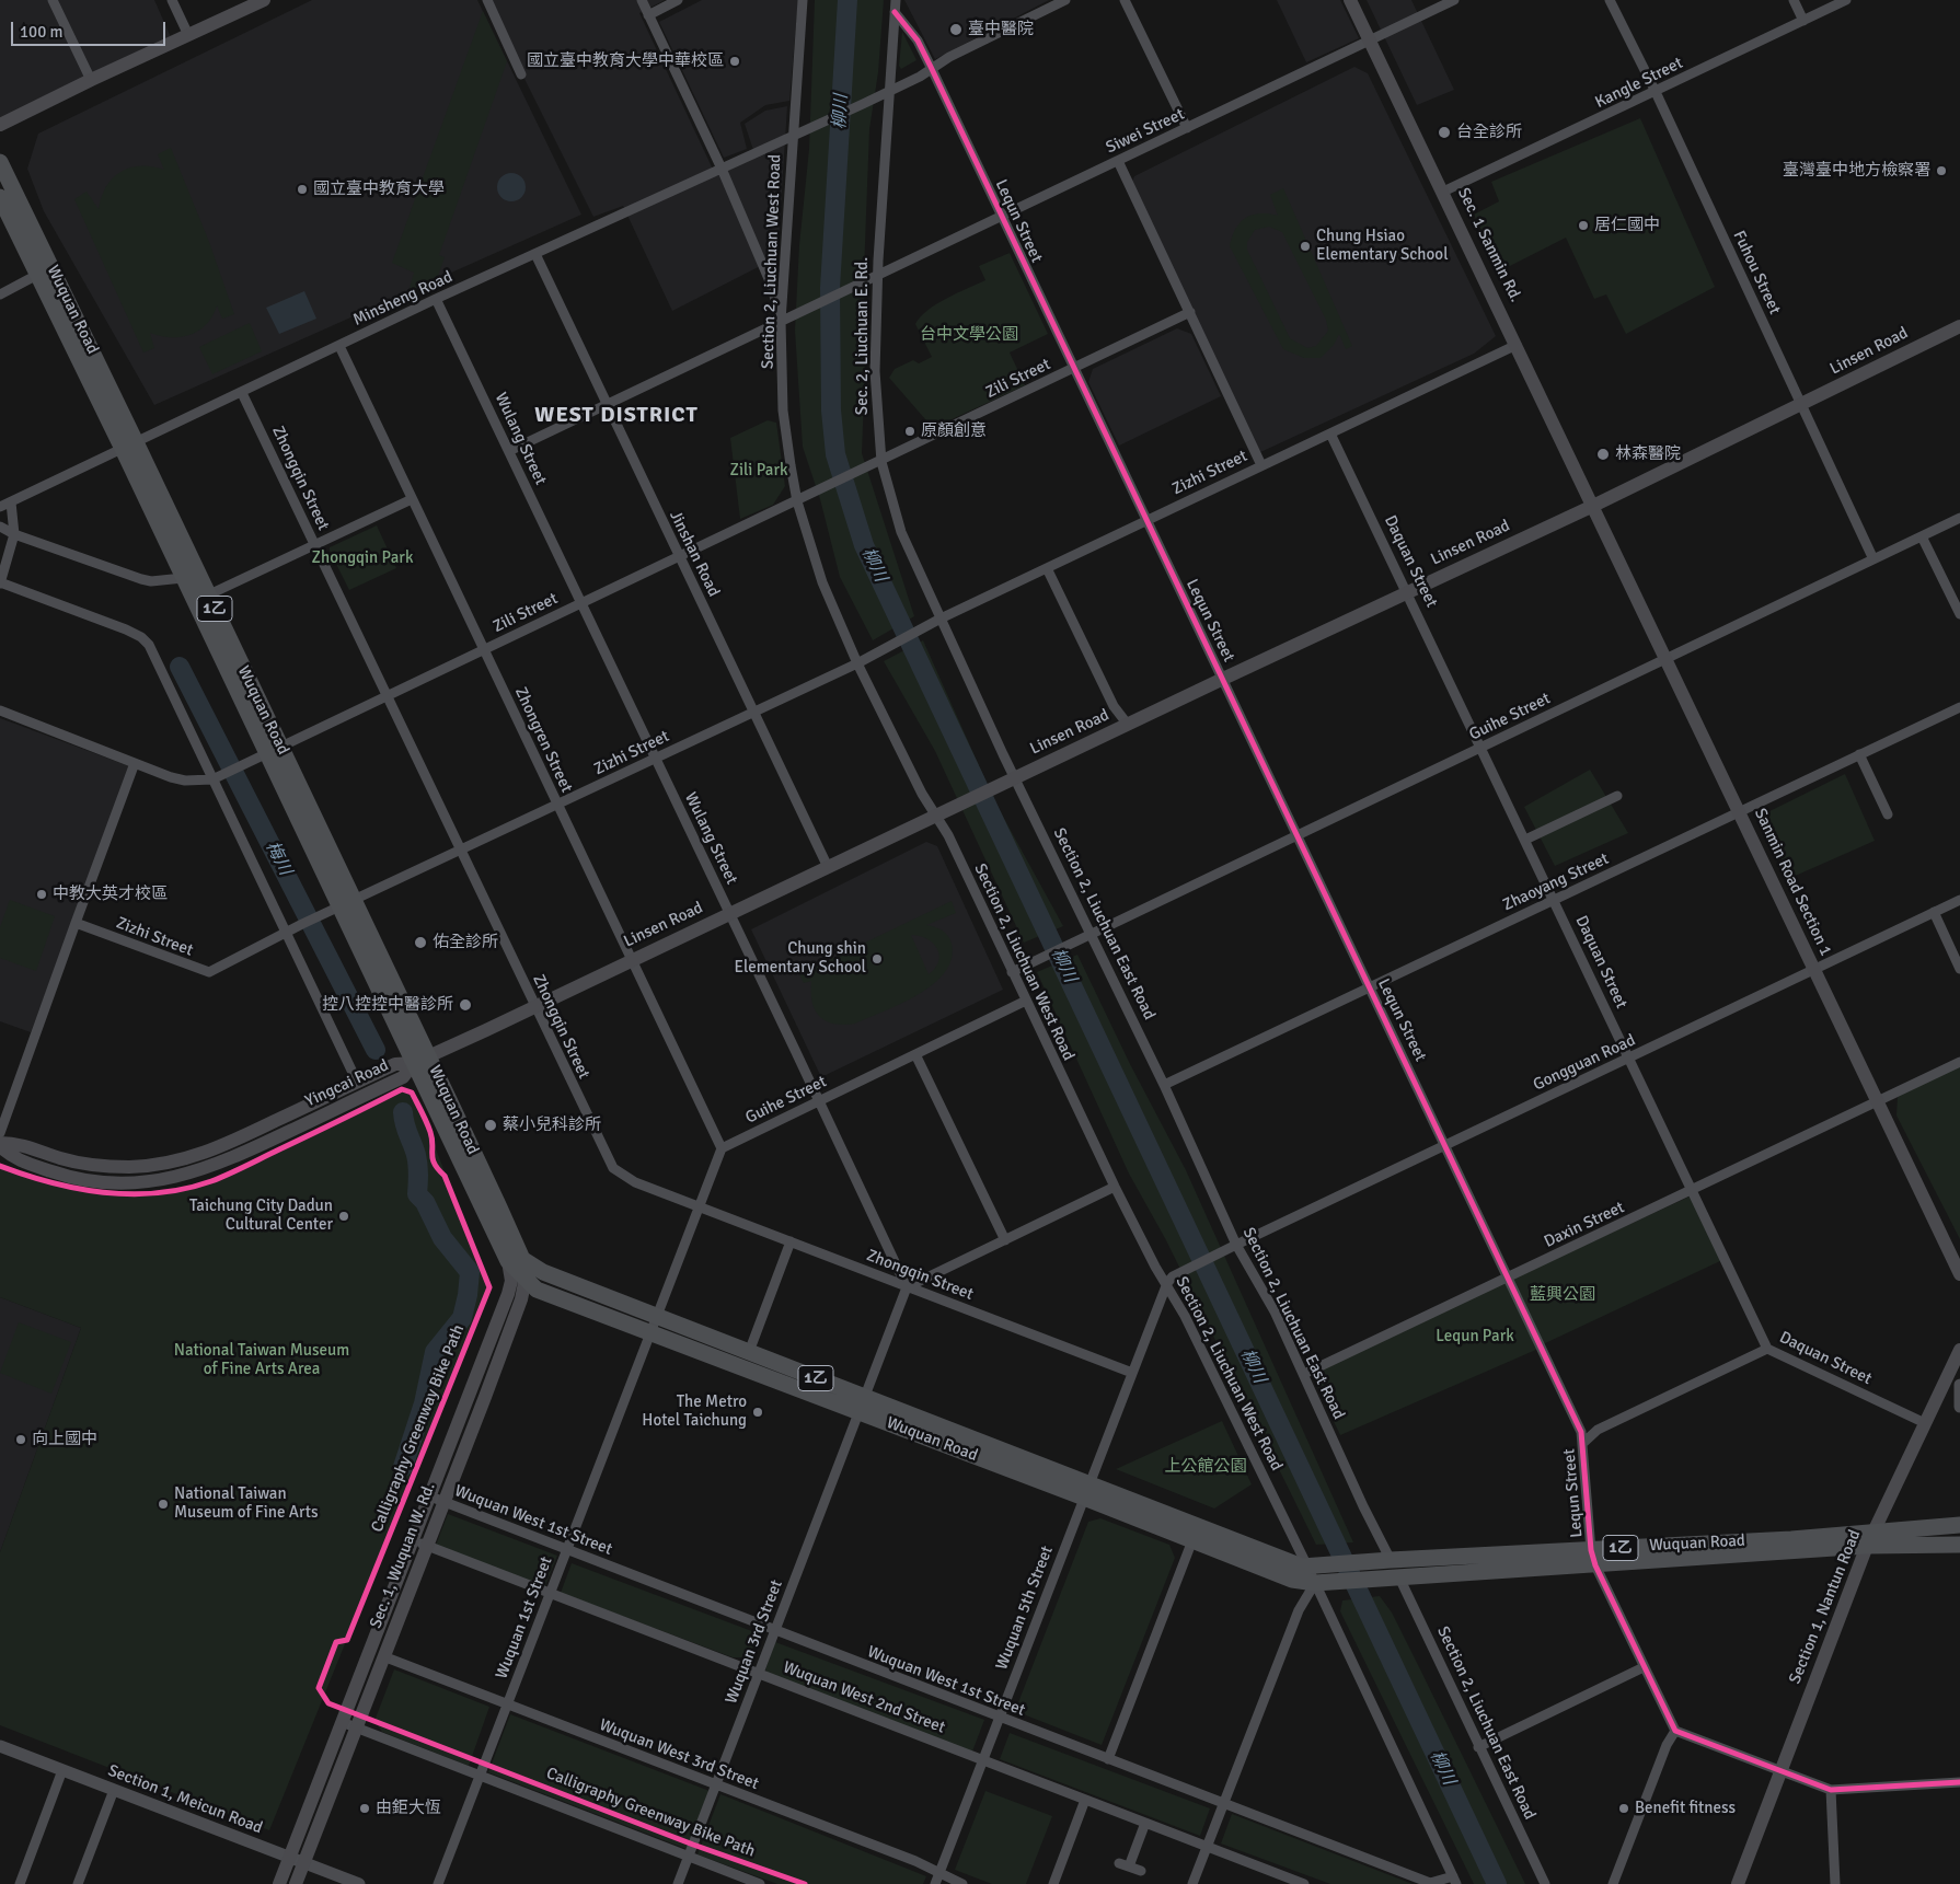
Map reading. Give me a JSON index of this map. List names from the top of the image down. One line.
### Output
{"streets":{"main road":["Sec. 1 Sanmin Rd.","Wuquan Road","Linsen Road","1乙","Sanmin Road Section 1","Yingcai Road","Sec. 1, Wuquan W. Rd.","Section 1, Nantun Road"],"street":["Kangle Street","Siwei Street","Lequn Street","Section 2, Liuchuan West Road","Fuhou Street","Minsheng Road","Sec. 2, Liuchuan E. Rd.","Zili Street","Wulang Street","Zizhi Street","Zhongqin Street","Jinshan Road","Daquan Street","Guihe Street","Zhongren Street","Zhaoyang Street","Section 2, Liuchuan East Road","Gongguan Road","Daxin Street","Wuquan West 1st Street","Wuquan 5th Street","Wuquan 1st Street","Wuquan 3rd Street","Wuquan West 2nd Street","Wuquan West 3rd Street","Section 1, Meicun Road"],"cycle path":["Calligraphy Greenway Bike Path"]},"crossings":[["Kangle Street","Sec. 1 Sanmin Rd."],["Kangle Street","Fuhou Street"],["Siwei Street","Lequn Street"],["Siwei Street","Sec. 1 Sanmin Rd."],["Siwei Street","Section 2, Liuchuan West Road"],["Siwei Street","Sec. 2, Liuchuan E. Rd."],["Lequn Street","Wuquan Road"],["Lequn Street","Sec. 2, Liuchuan E. Rd."],["Lequn Street","Linsen Road"],["Lequn Street","Zili Street"],["Lequn Street","Zizhi Street"],["Lequn Street","Guihe Street"],["Lequn Street","Zhaoyang Street"],["Lequn Street","Gongguan Road"],["Lequn Street","Daxin Street"],["Sec. 1 Sanmin Rd.","Linsen Road"],["Sec. 1 Sanmin Rd.","Zizhi Street"],["Sec. 1 Sanmin Rd.","Sanmin Road Section 1"],["Section 2, Liuchuan West Road","Minsheng Road"],["Section 2, Liuchuan West Road","Wuquan Road"],["Section 2, Liuchuan West Road","Linsen Road"],["Section 2, Liuchuan West Road","Zili Street"],["Section 2, Liuchuan West Road","Zizhi Street"],["Section 2, Liuchuan West Road","Guihe Street"],["Section 2, Liuchuan West Road","Gongguan Road"],["Section 2, Liuchuan West Road","Wuquan West 1st Street"],["Fuhou Street","Linsen Road"],["Fuhou Street","Guihe Street"],["Minsheng Road","Wuquan Road"],["Minsheng Road","Sec. 2, Liuchuan E. Rd."],["Minsheng Road","Wulang Street"],["Minsheng Road","Zhongqin Street"],["Minsheng Road","Jinshan Road"],["Minsheng Road","Zhongren Street"],["Wuquan Road","Linsen Road"],["Wuquan Road","Zili Street"],["Wuquan Road","Zizhi Street"],["Wuquan Road","Section 2, Liuchuan East Road"],["Wuquan Road","Yingcai Road"],["Wuquan Road","Sec. 1, Wuquan W. Rd."],["Wuquan Road","Section 1, Nantun Road"],["Wuquan Road","Wuquan 5th Street"],["Wuquan Road","Wuquan 1st Street"],["Wuquan Road","Wuquan 3rd Street"],["Sec. 2, Liuchuan E. Rd.","Linsen Road"],["Sec. 2, Liuchuan E. Rd.","Zili Street"],["Sec. 2, Liuchuan E. Rd.","Zizhi Street"],["Sec. 2, Liuchuan E. Rd.","Section 2, Liuchuan East Road"],["Linsen Road","Wulang Street"],["Linsen Road","Zhongqin Street"],["Linsen Road","Jinshan Road"],["Linsen Road","Daquan Street"],["Linsen Road","Zhongren Street"],["Linsen Road","Sanmin Road Section 1"],["Linsen Road","Section 2, Liuchuan East Road"],["Linsen Road","Yingcai Road"],["Zili Street","Wulang Street"],["Zili Street","Zhongqin Street"],["Zili Street","Jinshan Road"],["Zili Street","Zhongren Street"],["Wulang Street","Zizhi Street"],["Wulang Street","Zhongqin Street"],["Wulang Street","Guihe Street"],["Zizhi Street","Zhongqin Street"],["Zizhi Street","Jinshan Road"],["Zizhi Street","Daquan Street"],["Zizhi Street","Zhongren Street"],["Daquan Street","Guihe Street"],["Daquan Street","Zhaoyang Street"],["Daquan Street","Gongguan Road"],["Daquan Street","Daxin Street"],["Daquan Street","Section 1, Nantun Road"],["Guihe Street","Zhongren Street"],["Guihe Street","Sanmin Road Section 1"],["Guihe Street","Section 2, Liuchuan East Road"],["Zhaoyang Street","Sanmin Road Section 1"],["Zhaoyang Street","Section 2, Liuchuan East Road"],["Sanmin Road Section 1","Gongguan Road"],["Sanmin Road Section 1","Daxin Street"],["Section 2, Liuchuan East Road","Gongguan Road"],["Section 2, Liuchuan East Road","Daxin Street"],["Wuquan West 1st Street","Sec. 1, Wuquan W. Rd."],["Wuquan West 1st Street","Wuquan 5th Street"],["Wuquan West 1st Street","Wuquan 1st Street"],["Wuquan West 1st Street","Wuquan 3rd Street"],["Sec. 1, Wuquan W. Rd.","Wuquan West 2nd Street"],["Sec. 1, Wuquan W. Rd.","Wuquan West 3rd Street"],["Sec. 1, Wuquan W. Rd.","Section 1, Meicun Road"],["Wuquan 5th Street","Wuquan West 2nd Street"],["Wuquan 5th Street","Wuquan West 3rd Street"],["Wuquan 1st Street","Wuquan West 2nd Street"],["Wuquan 1st Street","Wuquan West 3rd Street"],["Wuquan 3rd Street","Wuquan West 2nd Street"],["Wuquan 3rd Street","Wuquan West 3rd Street"]],"districts":["WEST DISTRICT"],"water":["柳川","梅川"],"parks":["台中文學公園","Zili Park","Zhongqin Park","藍興公園","Lequn Park","National Taiwan Museum of Fine Arts Area","上公館公園"],"places":["臺中醫院","國立臺中教育大學中華校區","台全診所","臺灣臺中地方檢察署","國立臺中教育大學","居仁國中","Chung Hsiao Elementary School","原顏創意","林森醫院","中教大英才校區","佑全診所","Chung shin Elementary School","控八控控中醫診所","蔡小兒科診所","Taichung City Dadun Cultural Center","The Metro Hotel Taichung","向上國中","National Taiwan Museum of Fine Arts","由鉅大恆","Benefit fitness"],"scale_bar":"100 m"}
